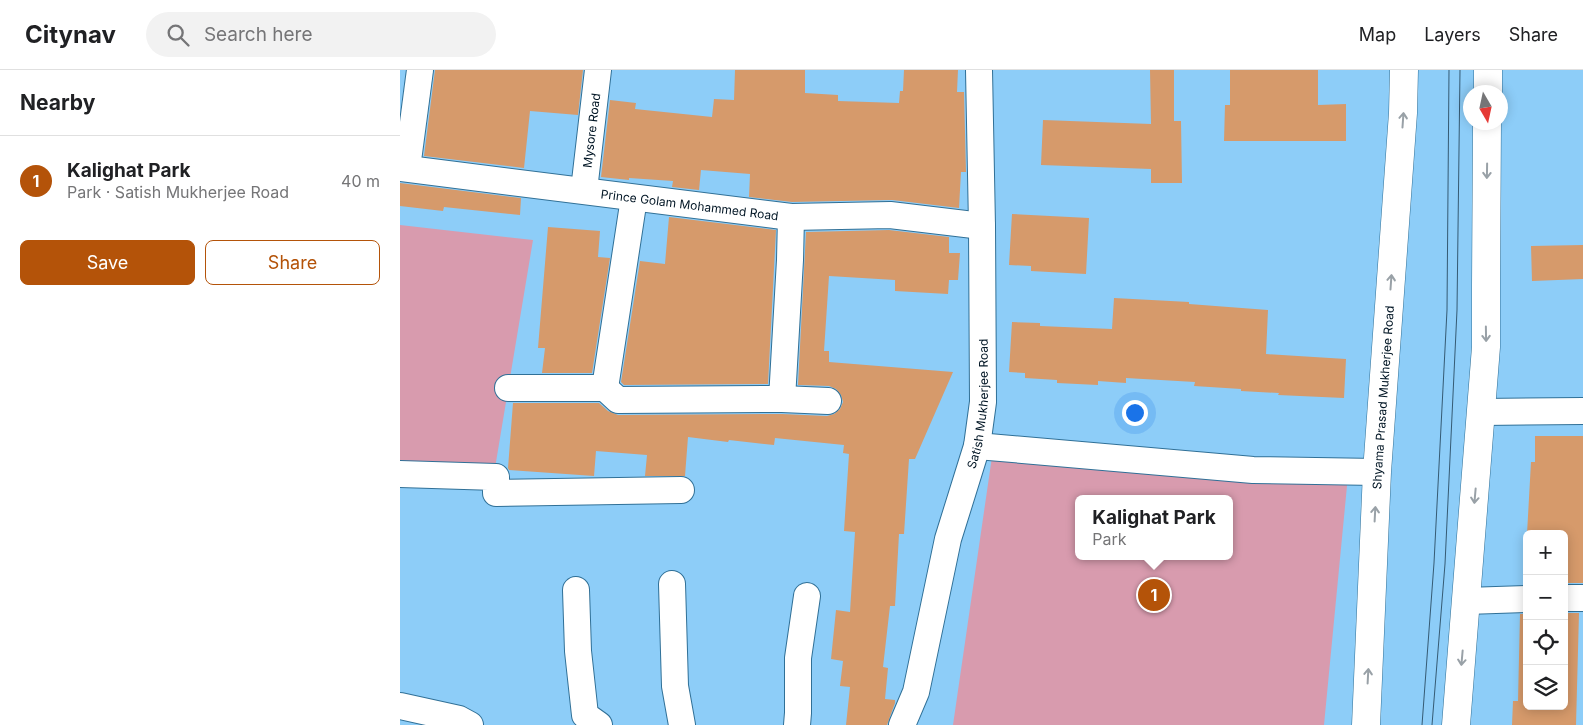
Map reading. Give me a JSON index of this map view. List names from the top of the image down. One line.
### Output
{"streets":{"main road":["Shyama Prasad Mukherjee Road"],"street":["Mysore Road","Prince Golam Mohammed Road","Satish Mukherjee Road"]},"crossings":[["Mysore Road","Prince Golam Mohammed Road"],["Prince Golam Mohammed Road","Satish Mukherjee Road"]],"north":"bottom","page":{"header":"Citynav","search":"Search here","nav":["Map","Layers","Share"],"heading":"Nearby","list":[{"mark":"1","name":"Kalighat Park","note":"Park · Satish Mukherjee Road","value":"40 m"}],"buttons":["Save","Share"],"popup":["Kalighat Park","Park"],"map_buttons":["+","−"],"pins":"1"}}
